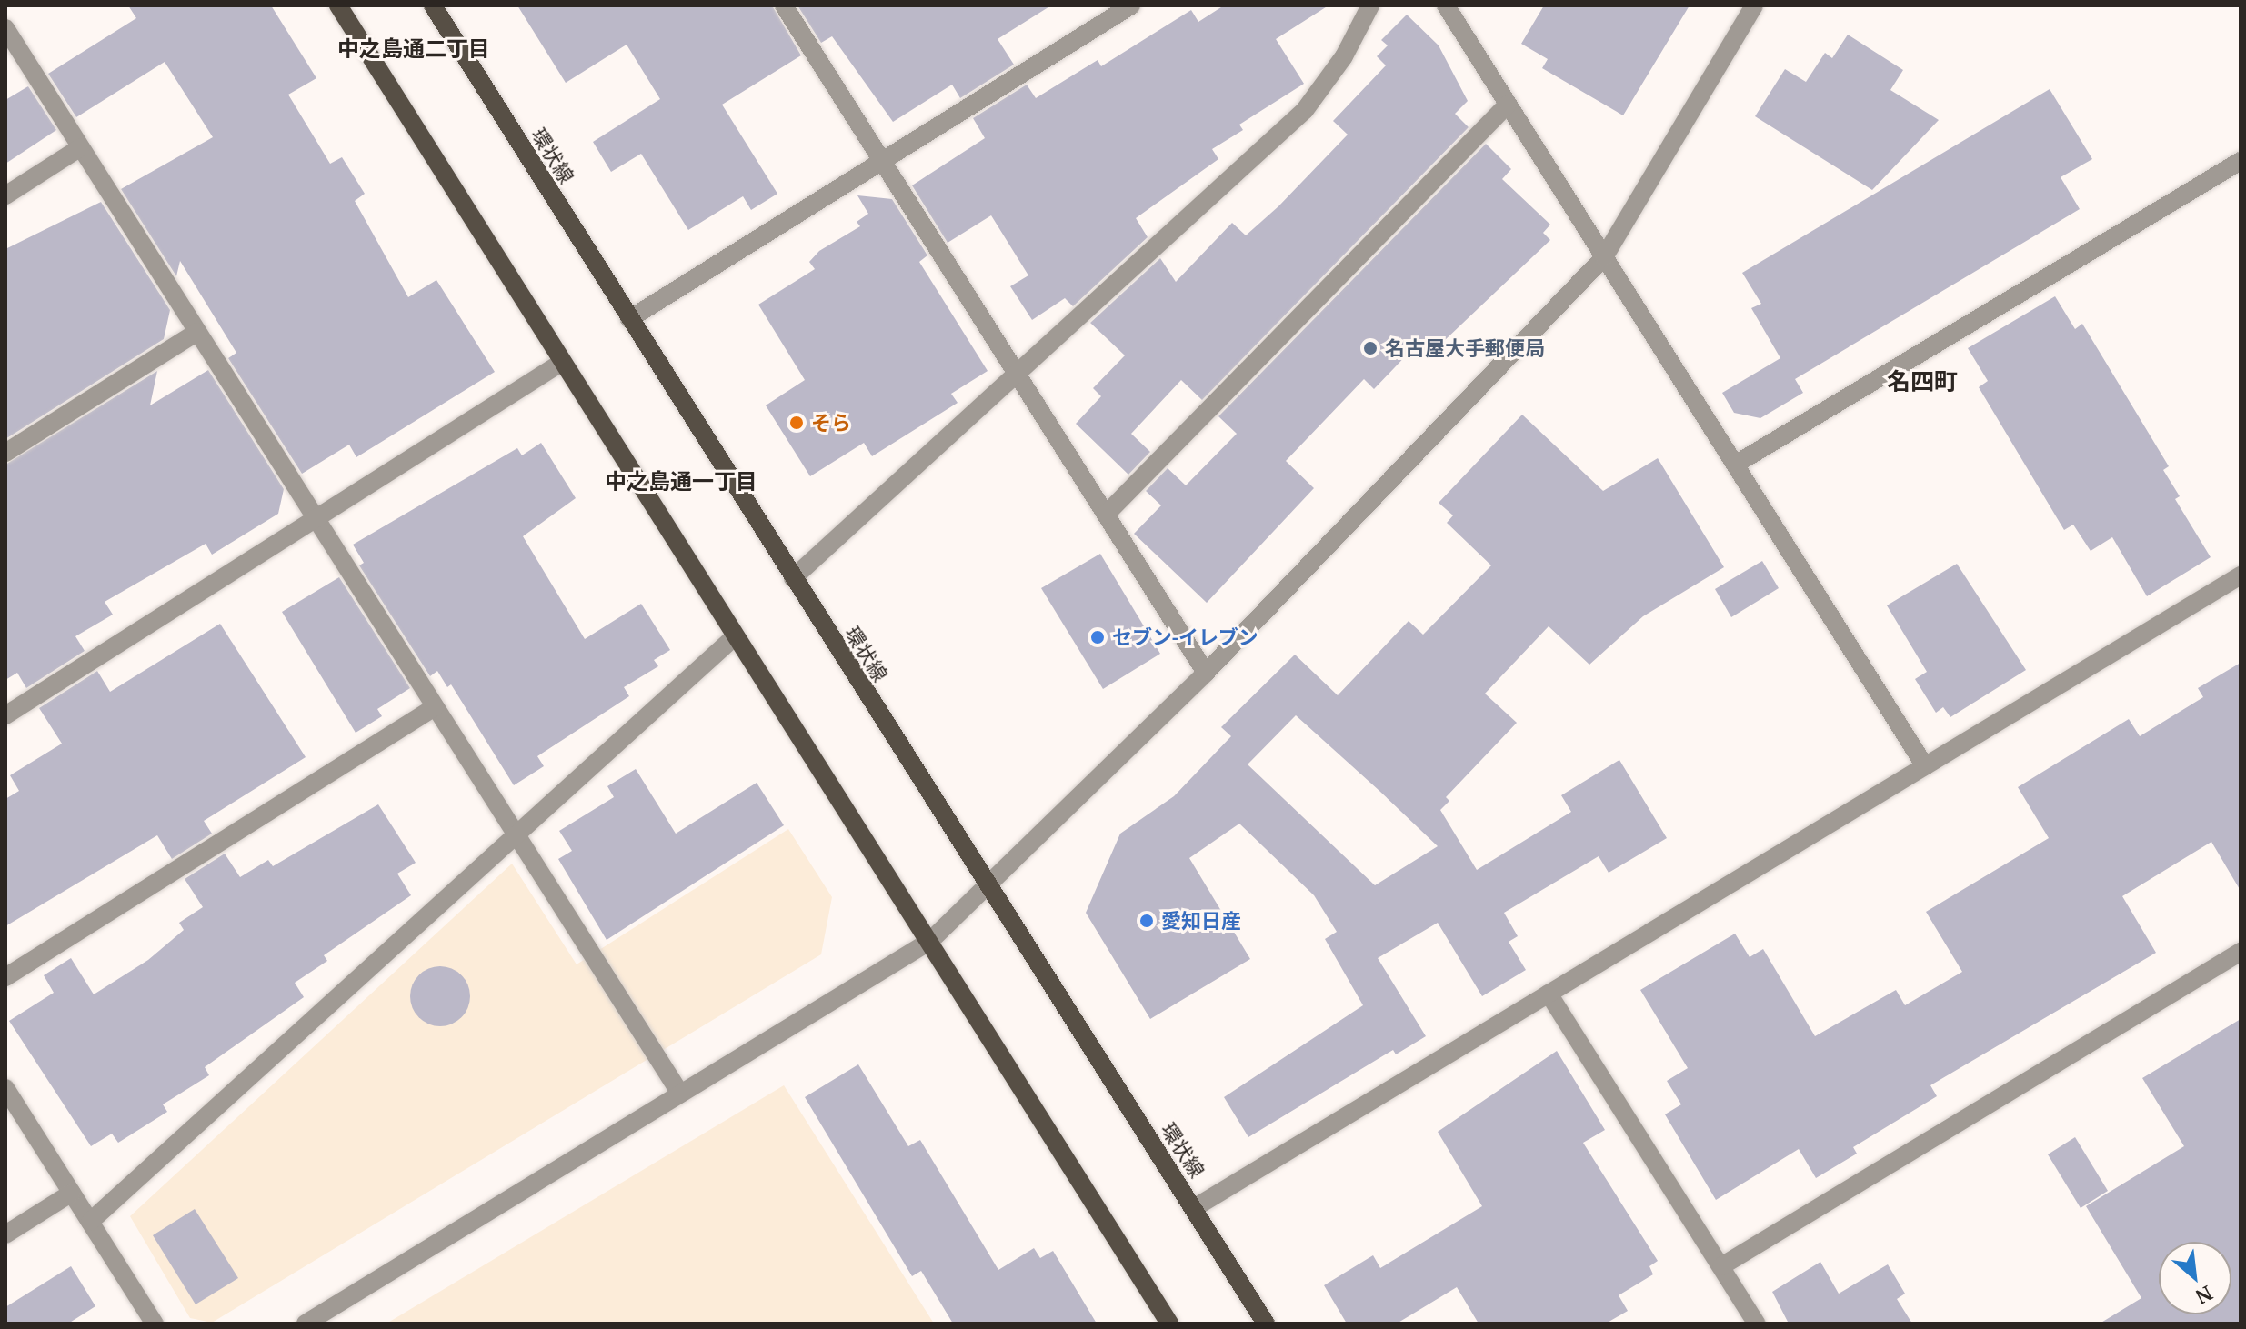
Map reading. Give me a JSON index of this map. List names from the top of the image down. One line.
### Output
{"streets":{"main road":["環状線"]},"districts":["中之島通二丁目","名四町","中之島通一丁目"],"places":["名古屋大手郵便局","そら","セブン-イレブン","愛知日産"],"north":"bottom right"}
